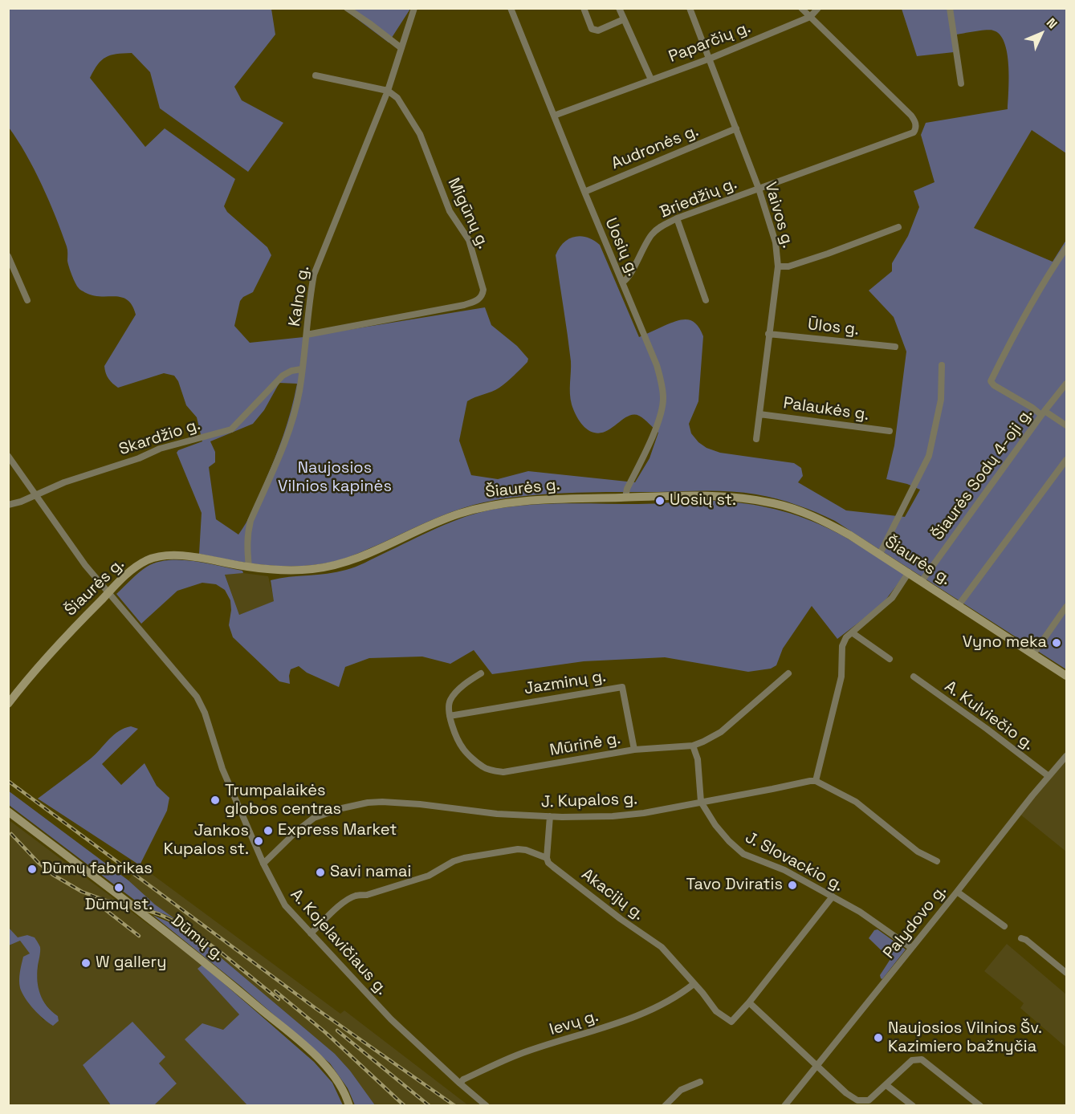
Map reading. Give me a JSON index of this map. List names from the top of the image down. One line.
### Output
{"streets":{"main road":["Šiaurės g.","Dūmų g."],"street":["Paparčių g.","Audronės g.","Briedžių g.","Migūnų g.","Vaivos g.","Uosių g.","Kalno g.","Ūlos g.","Palaukės g.","Skardžio g.","Šiaurės Sodų 4-oji g.","Jazminų g.","A. Kulviečio g.","Mūrinė g.","J. Kupalos g.","J. Slovackio g.","Akacijų g.","Palydovo g.","A. Kojelavičiaus g.","Ievų g."]},"crossings":[["Paparčių g.","Briedžių g."],["Paparčių g.","Vaivos g."],["Paparčių g.","Uosių g."],["Audronės g.","Vaivos g."],["Audronės g.","Uosių g."],["Briedžių g.","Vaivos g."],["Briedžių g.","Uosių g."],["Migūnų g.","Kalno g."],["Vaivos g.","Ūlos g."],["Vaivos g.","Palaukės g."],["Uosių g.","Šiaurės g."],["Kalno g.","Skardžio g."],["Kalno g.","Šiaurės g."],["Skardžio g.","A. Kojelavičiaus g."],["Šiaurės Sodų 4-oji g.","Šiaurės g."],["Šiaurės g.","A. Kojelavičiaus g."],["Jazminų g.","Mūrinė g."],["A. Kulviečio g.","Palydovo g."],["J. Kupalos g.","J. Slovackio g."],["J. Kupalos g.","A. Kojelavičiaus g."],["J. Slovackio g.","Akacijų g."],["J. Slovackio g.","Palydovo g."],["Akacijų g.","A. Kojelavičiaus g."],["Akacijų g.","Ievų g."],["A. Kojelavičiaus g.","Ievų g."]],"parks":["Naujosios Vilnios kapinės"],"places":["Uosių st.","Vyno meka","Trumpalaikės globos centras","Express Market","Jankos Kupalos st.","Dūmų fabrikas","Savi namai","Tavo Dviratis","Dūmų st.","W gallery","Naujosios Vilnios Šv. Kazimiero bažnyčia"],"north":"top right"}
